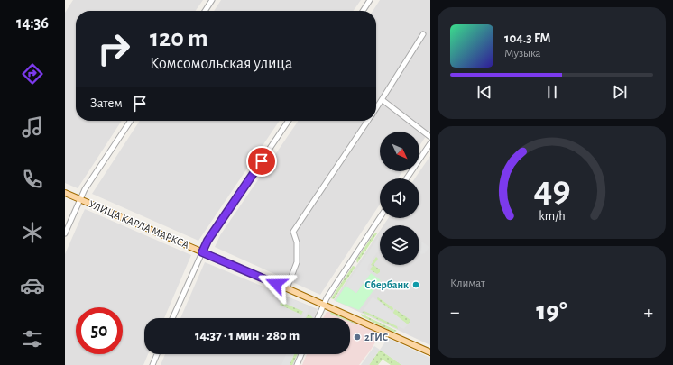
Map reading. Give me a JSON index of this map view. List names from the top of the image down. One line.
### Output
{"streets":{"main road":["УЛИЦА КАРЛА МАРКСА"]},"places":["Сбербанк","2ГИС"],"north":"bottom right","page":{"tabs":"14:36","turn":["120 m","Комсомольская улица"],"song":["104.3 FM","Музыка"],"then":"Затем","tile":"Климат","heat":["−","19°","+"],"limit":"50","trip":"14:37 · 1 мин · 280 m","gauge":["49","km/h"]}}
